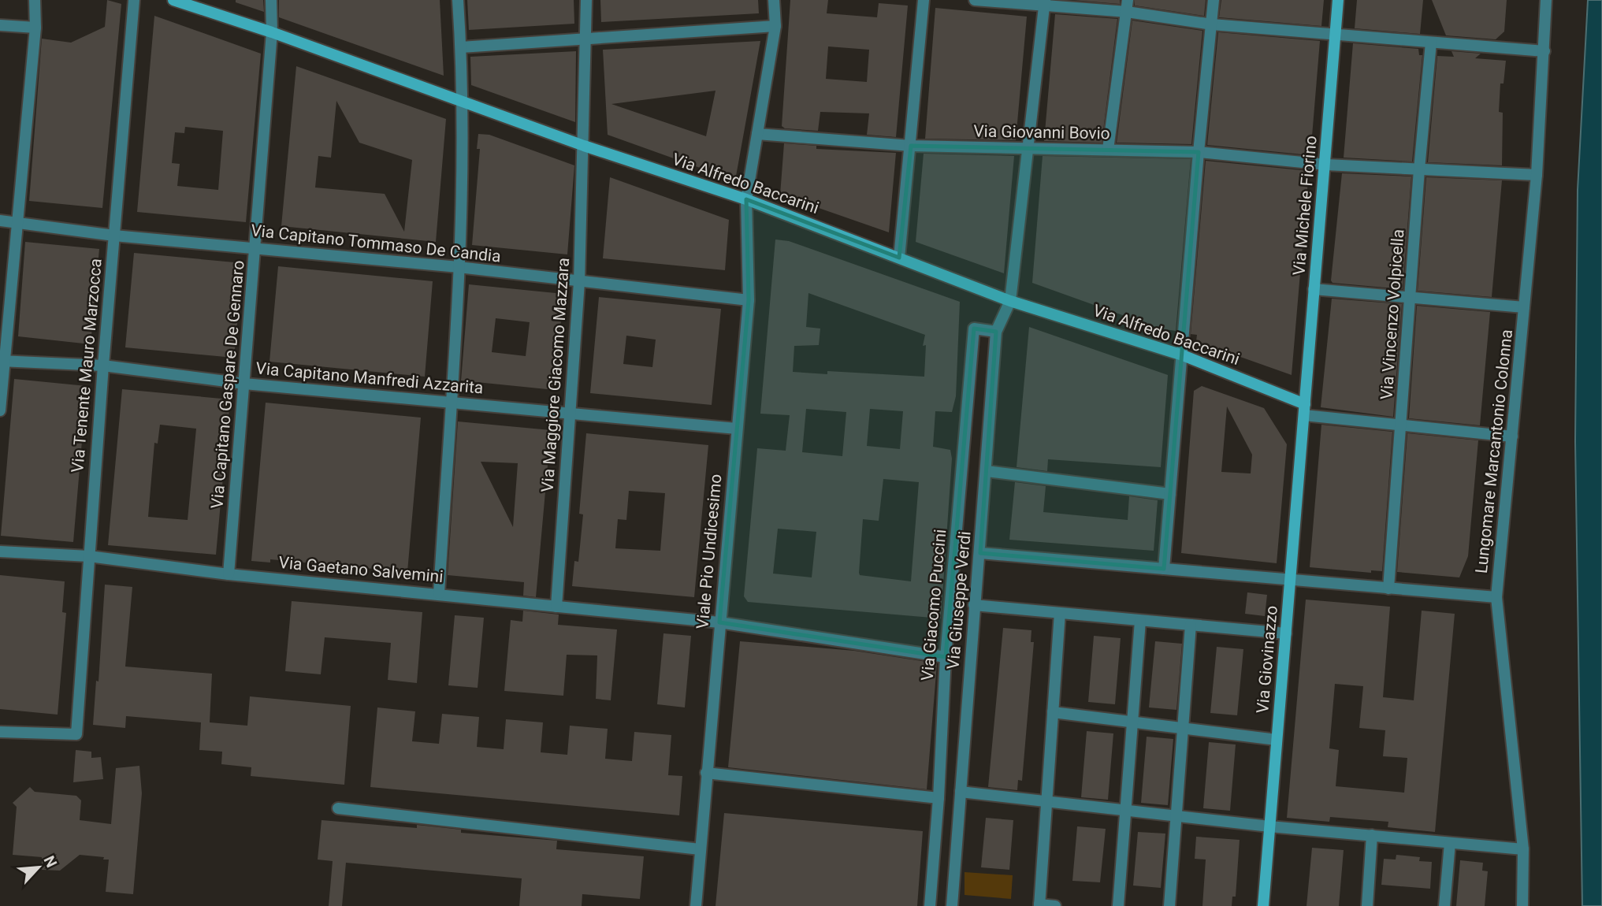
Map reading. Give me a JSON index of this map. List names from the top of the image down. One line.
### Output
{"streets":{"street":["Via Giovanni Bovio","Via Alfredo Baccarini","Via Michele Fiorino","Via Capitano Tommaso De Candia","Via Vincenzo Volpicella","Via Tenente Mauro Marzocca","Via Maggiore Giacomo Mazzara","Via Capitano Manfredi Azzarita","Via Capitano Gaspare De Gennaro","Lungomare Marcantonio Colonna","Viale Pio Undicesimo","Via Gaetano Salvemini","Via Giuseppe Verdi","Via Giacomo Puccini","Via Giovinazzo"]},"crossings":[["Via Giovanni Bovio","Via Michele Fiorino"],["Via Giovanni Bovio","Via Vincenzo Volpicella"],["Via Giovanni Bovio","Lungomare Marcantonio Colonna"],["Via Giovanni Bovio","Viale Pio Undicesimo"],["Via Giovanni Bovio","Via Giuseppe Verdi"],["Via Alfredo Baccarini","Via Michele Fiorino"],["Via Alfredo Baccarini","Via Maggiore Giacomo Mazzara"],["Via Alfredo Baccarini","Via Capitano Gaspare De Gennaro"],["Via Alfredo Baccarini","Viale Pio Undicesimo"],["Via Alfredo Baccarini","Via Giuseppe Verdi"],["Via Alfredo Baccarini","Via Giovinazzo"],["Via Michele Fiorino","Via Giovinazzo"],["Via Capitano Tommaso De Candia","Via Tenente Mauro Marzocca"],["Via Capitano Tommaso De Candia","Via Maggiore Giacomo Mazzara"],["Via Capitano Tommaso De Candia","Via Capitano Gaspare De Gennaro"],["Via Capitano Tommaso De Candia","Viale Pio Undicesimo"],["Via Tenente Mauro Marzocca","Via Capitano Manfredi Azzarita"],["Via Tenente Mauro Marzocca","Via Gaetano Salvemini"],["Via Maggiore Giacomo Mazzara","Via Capitano Manfredi Azzarita"],["Via Maggiore Giacomo Mazzara","Via Gaetano Salvemini"],["Via Capitano Manfredi Azzarita","Via Capitano Gaspare De Gennaro"],["Via Capitano Manfredi Azzarita","Viale Pio Undicesimo"],["Via Capitano Gaspare De Gennaro","Via Gaetano Salvemini"],["Viale Pio Undicesimo","Via Gaetano Salvemini"],["Via Gaetano Salvemini","Via Giacomo Puccini"],["Via Giuseppe Verdi","Via Giacomo Puccini"]],"north":"top right"}
